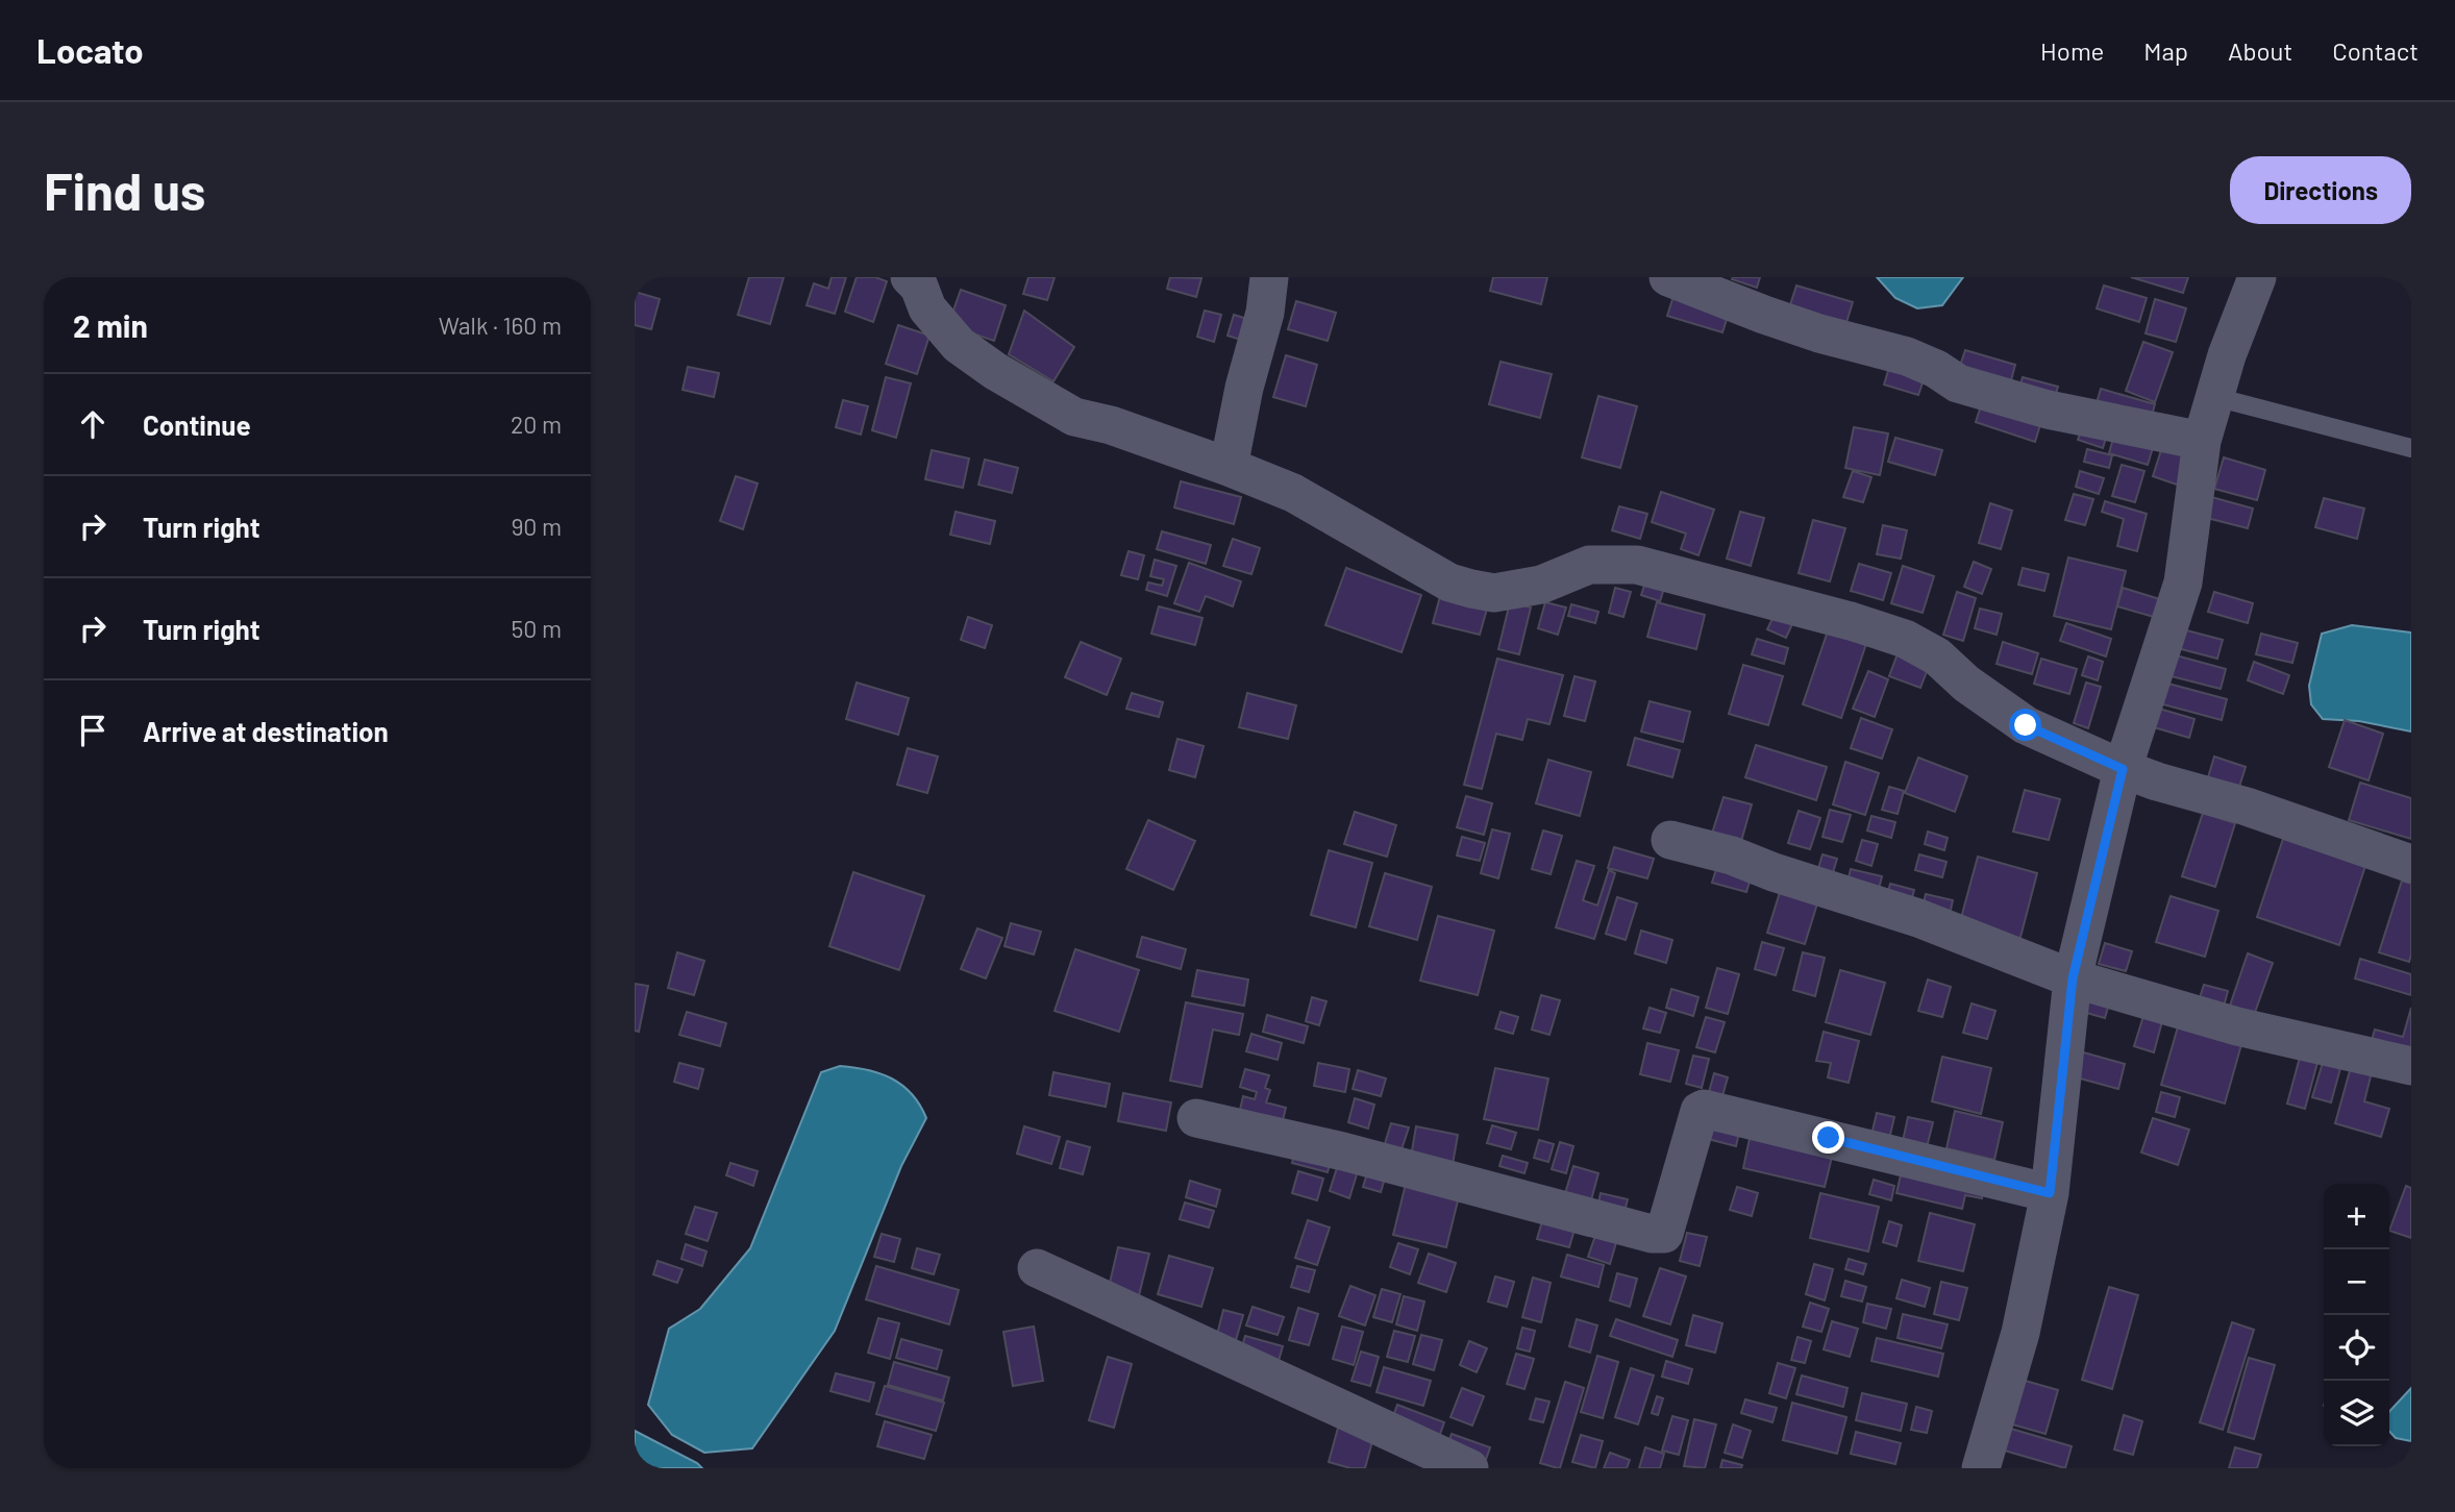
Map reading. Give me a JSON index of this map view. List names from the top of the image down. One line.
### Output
{"page":{"header":"Locato","nav":["Home","Map","About","Contact"],"buttons":"Directions","title":"Find us","heading":["2 min","Walk · 160 m"],"list":[["Continue","20 m"],["Turn right","90 m"],["Turn right","50 m"],"Arrive at destination"],"map_buttons":["+","−"]}}
